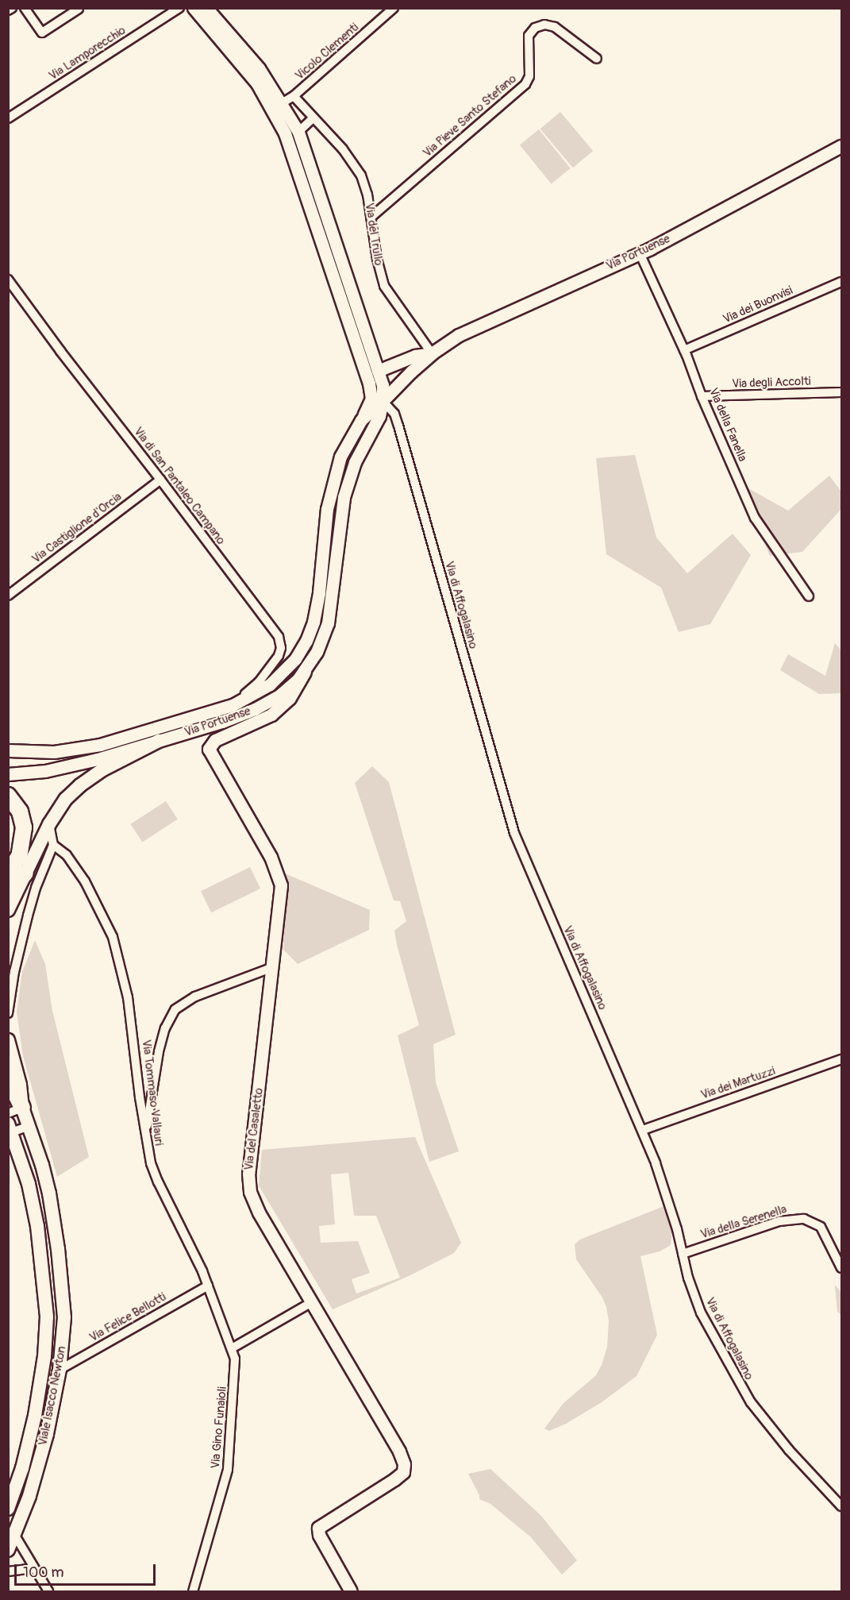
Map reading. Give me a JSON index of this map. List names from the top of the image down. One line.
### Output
{"streets":{"highway":["Viale Isacco Newton"],"street":["Vicolo Clementi","Via Lamporecchio","Via Pieve Santo Stefano","Via del Trullo","Via Portuense","Via dei Buonvisi","Via degli Accolti","Via della Fanella","Via di San Pantaleo Campano","Via Castiglione d'Orcia","Via di Affogalasino","Via dei Martuzzi","Via Tommaso Vallauri","Via del Casaletto","Via della Serenella","Via Felice Bellotti","Via Gino Funaioli"]},"crossings":[["Vicolo Clementi","Via del Trullo"],["Via Pieve Santo Stefano","Via del Trullo"],["Via del Trullo","Via Portuense"],["Via Portuense","Via della Fanella"],["Via Portuense","Via di San Pantaleo Campano"],["Via Portuense","Via di Affogalasino"],["Via Portuense","Via del Casaletto"],["Via dei Buonvisi","Via della Fanella"],["Via degli Accolti","Via della Fanella"],["Via di San Pantaleo Campano","Via Castiglione d'Orcia"],["Via di Affogalasino","Via dei Martuzzi"],["Via di Affogalasino","Via della Serenella"],["Via Tommaso Vallauri","Via Felice Bellotti"],["Via Tommaso Vallauri","Via Gino Funaioli"],["Via Felice Bellotti","Viale Isacco Newton"]],"scale_bar":"100 m"}
